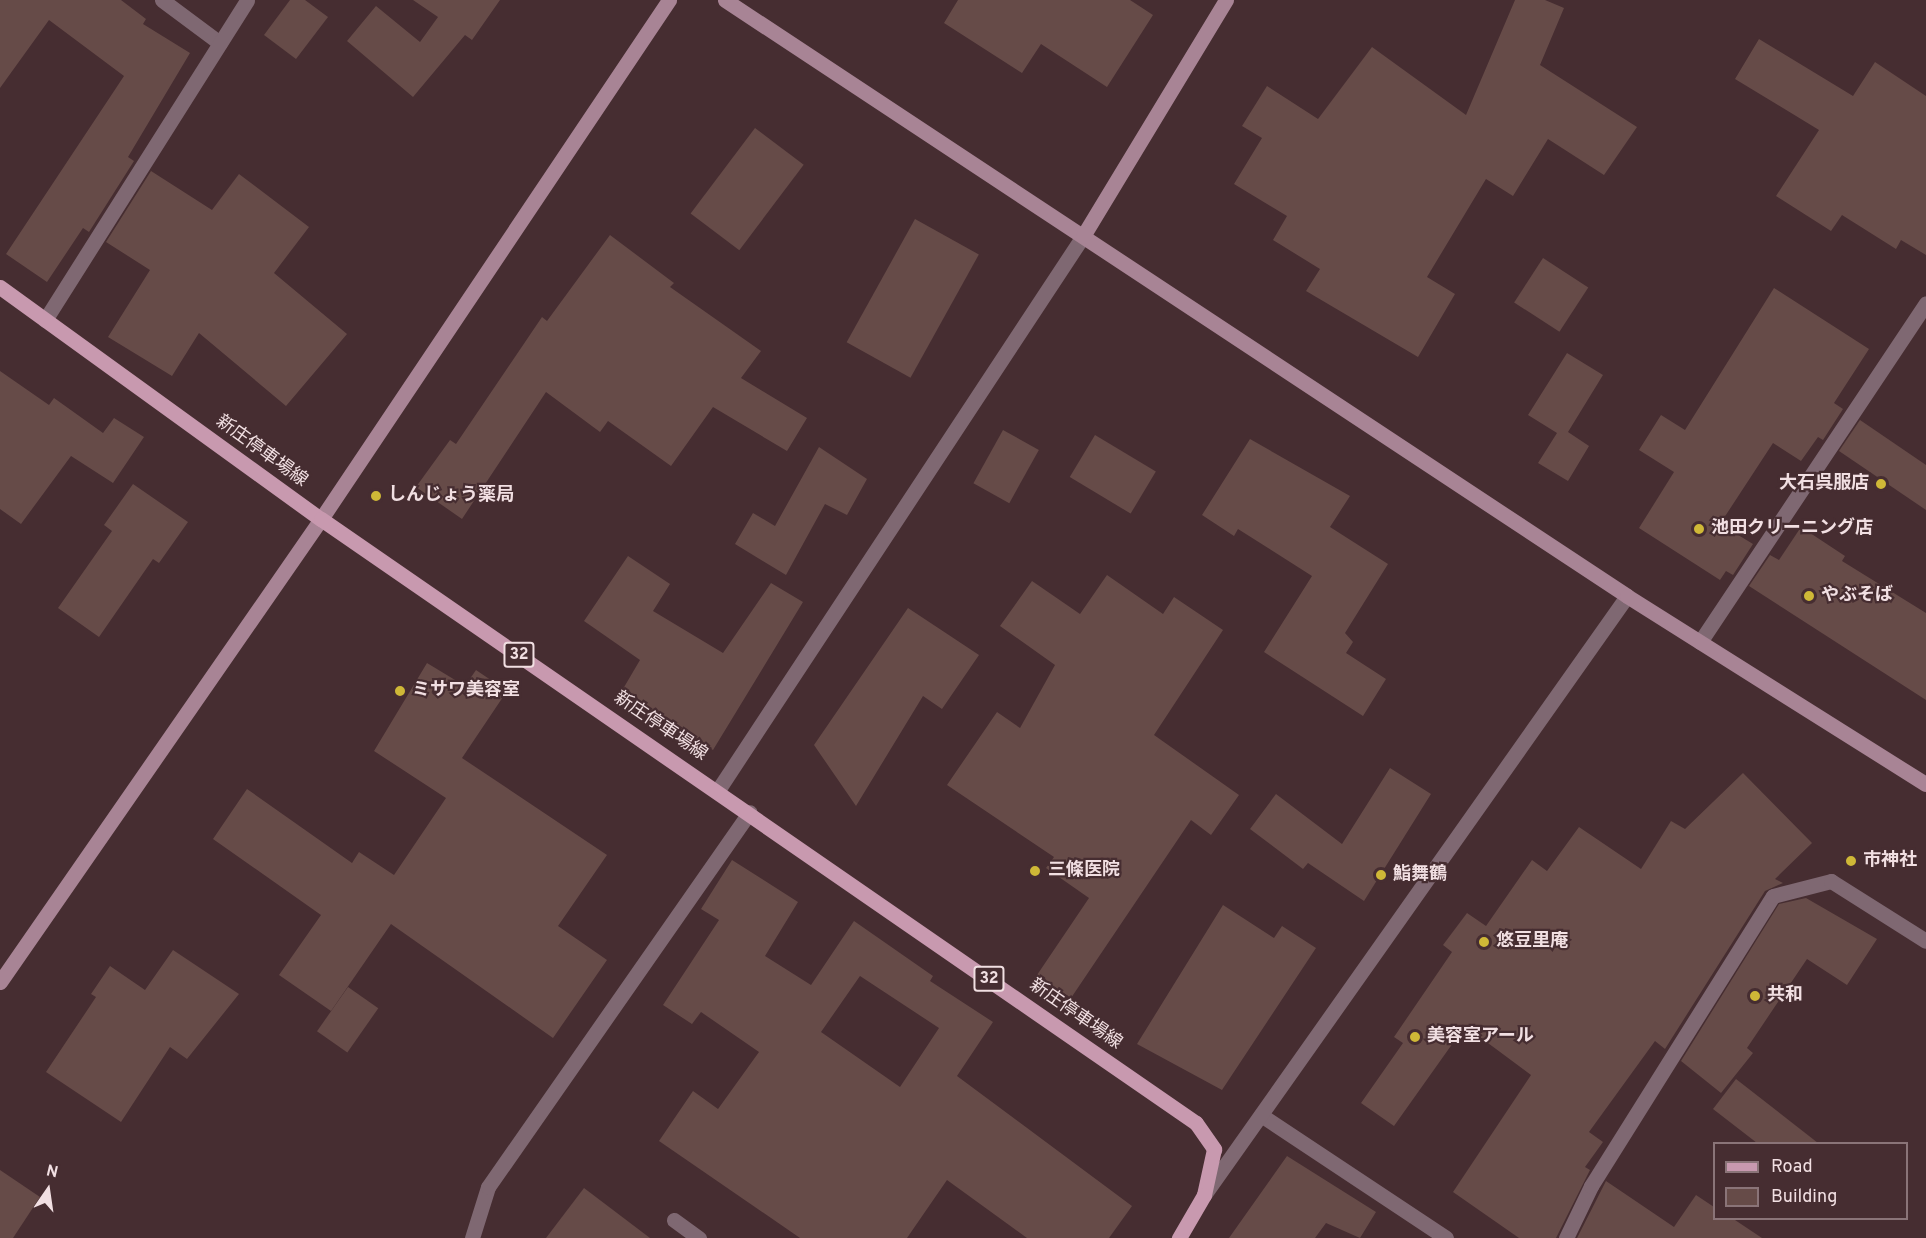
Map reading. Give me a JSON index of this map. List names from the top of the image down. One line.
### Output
{"streets":{"main road":["新庄停車場線","32"]},"places":["大石呉服店","しんじょう薬局","池田クリーニング店","やぶそば","ミサワ美容室","市神社","三條医院","鮨舞鶴","悠豆里庵","共和","美容室アール"],"legend":["Road","Building"],"north":"top"}
